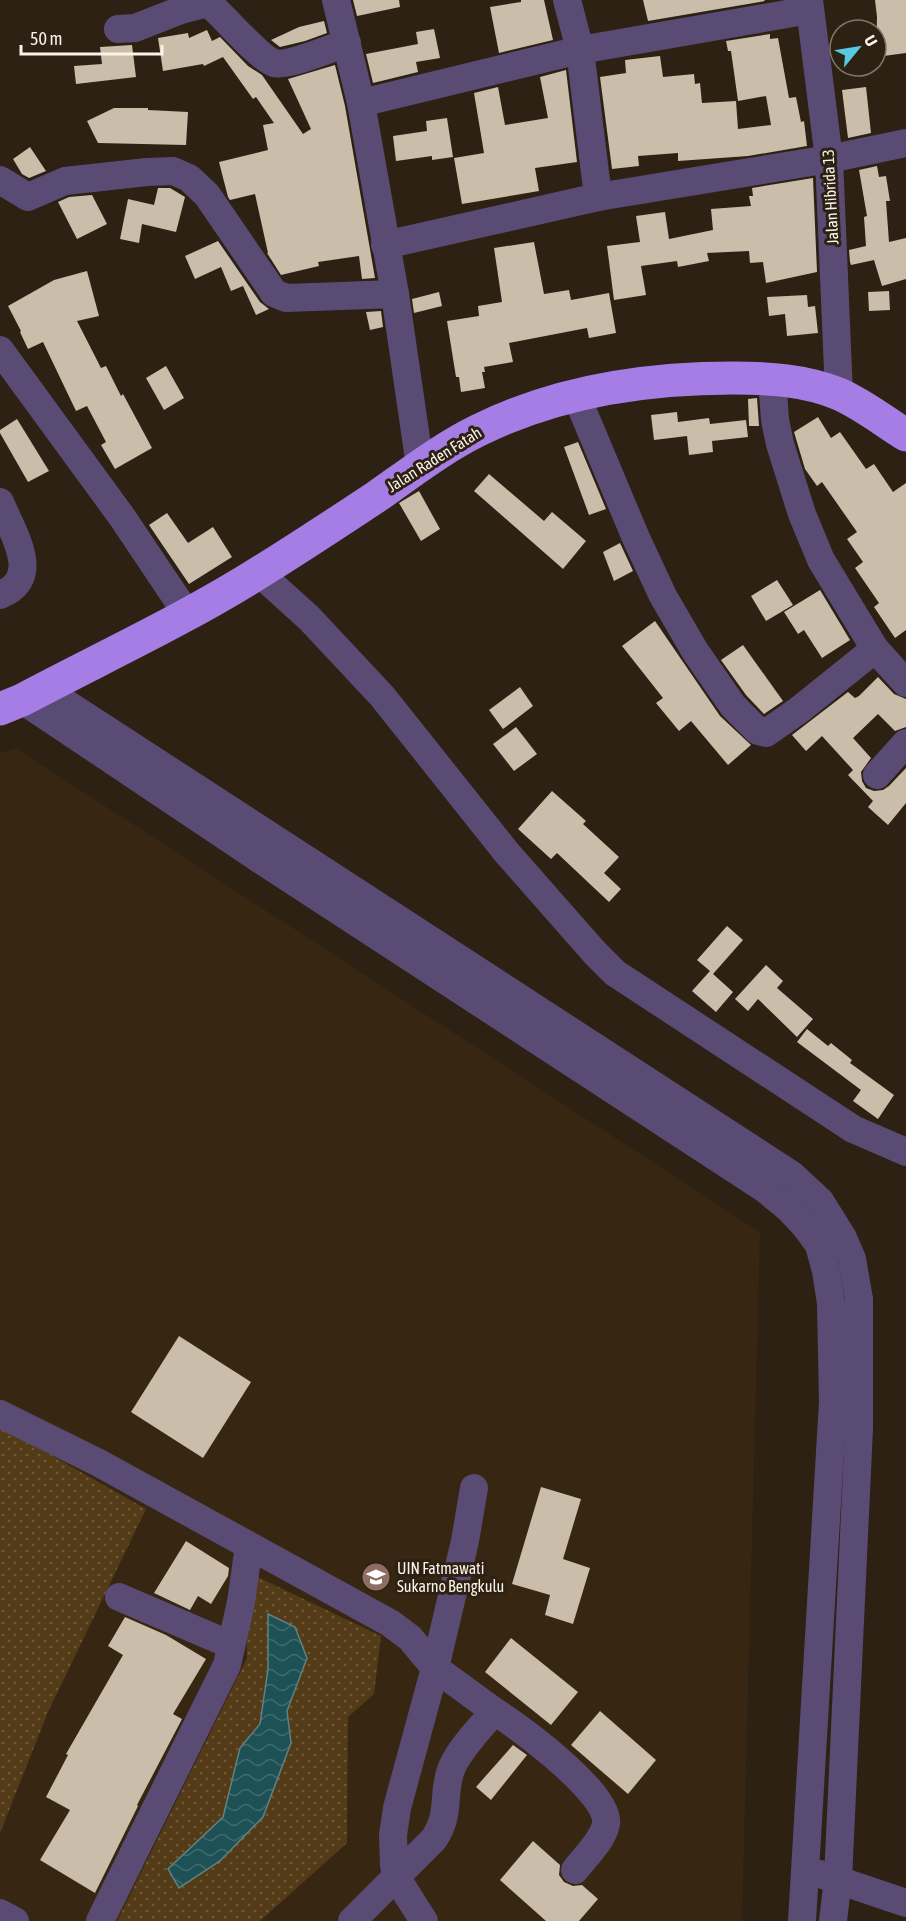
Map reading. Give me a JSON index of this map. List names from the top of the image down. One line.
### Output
{"streets":{"highway":["Jalan Raden Fatah"],"street":["Jalan Hibrida 13"]},"crossings":[["Jalan Hibrida 13","Jalan Raden Fatah"]],"places":{"school or university":["UIN Fatmawati Sukarno Bengkulu"]},"scale_bar":"50 m","north":"top right"}
